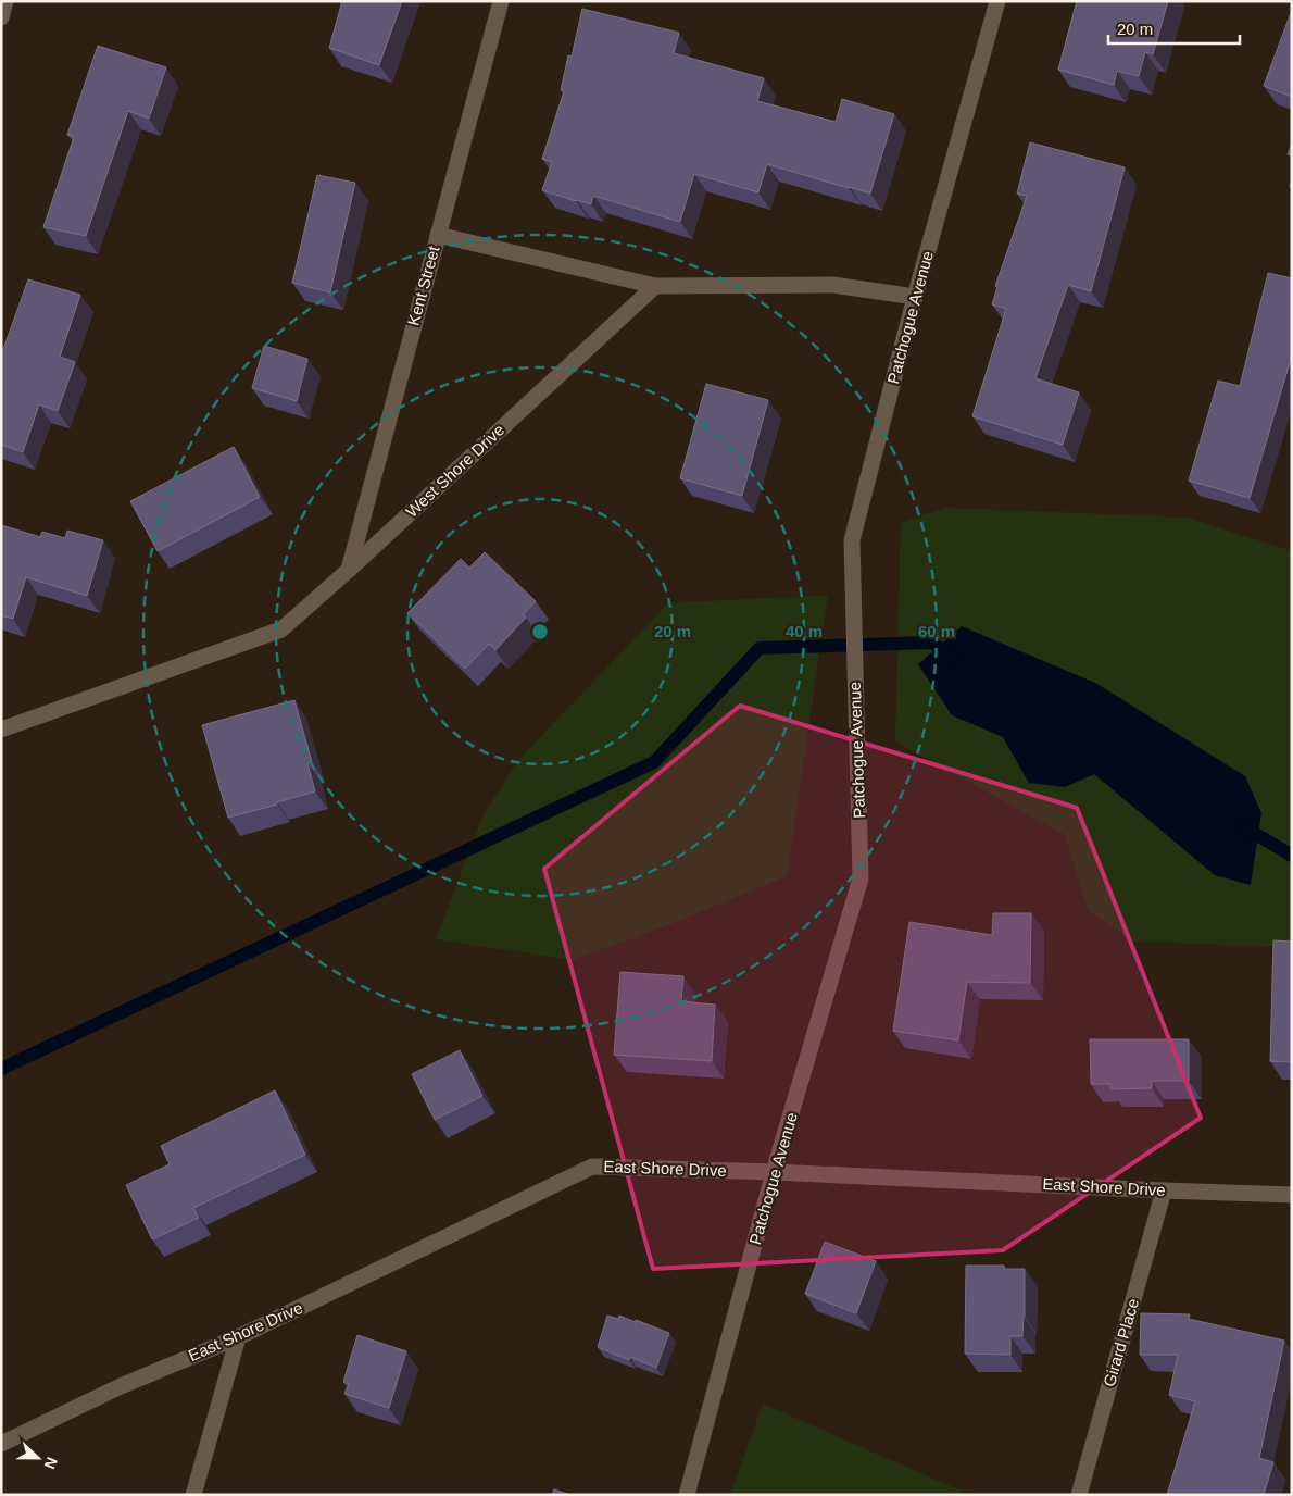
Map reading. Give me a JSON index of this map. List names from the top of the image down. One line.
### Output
{"streets":{"street":["Kent Street","Patchogue Avenue","West Shore Drive","East Shore Drive","Girard Place"]},"crossings":[["Kent Street","West Shore Drive"],["Patchogue Avenue","East Shore Drive"],["East Shore Drive","Girard Place"]],"scale_bar":"20 m","north":"right","rings":["20 m","40 m","60 m"]}
